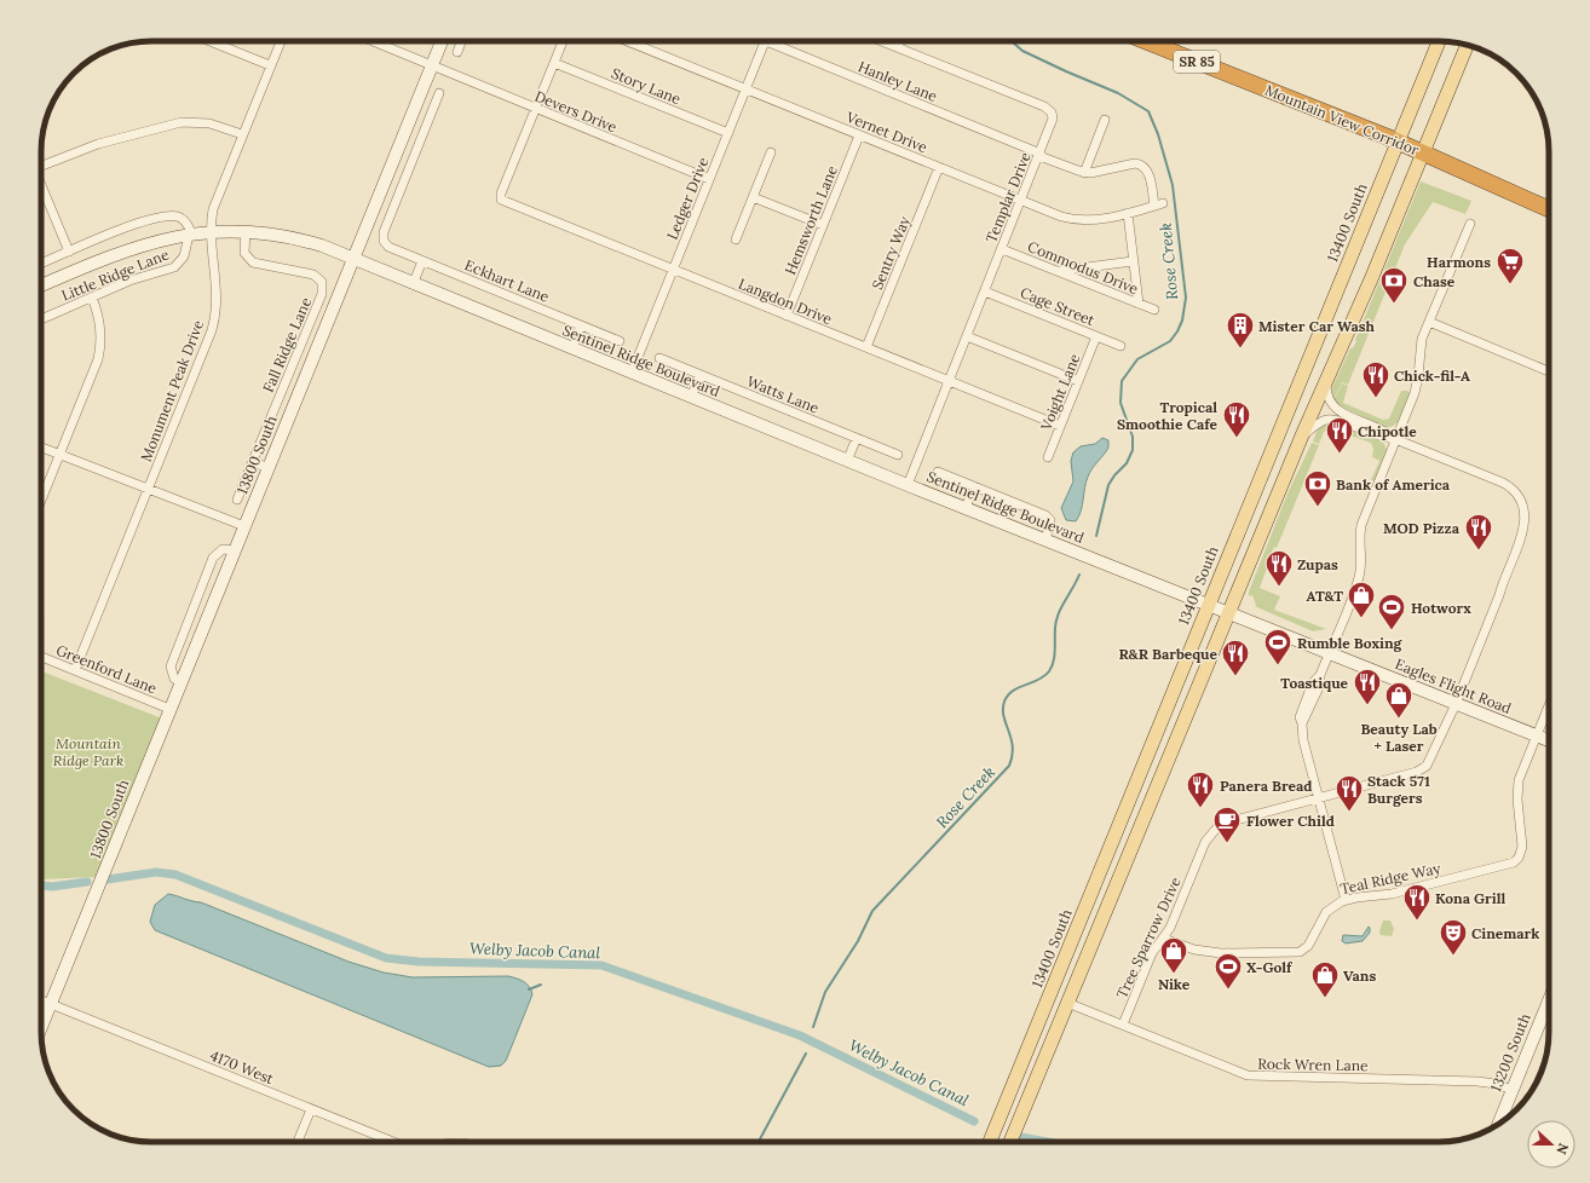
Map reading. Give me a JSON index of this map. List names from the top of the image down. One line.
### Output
{"streets":{"highway":["SR 85","Mountain View Corridor"],"main road":["13400 South","Sentinel Ridge Boulevard","13800 South","Eagles Flight Road","13200 South"],"street":["Hanley Lane","Story Lane","Devers Drive","Vernet Drive","Templar Drive","Ledger Drive","Hemsworth Lane","Sentry Way","Commodus Drive","Little Ridge Lane","Eckhart Lane","Langdon Drive","Cage Street","Fall Ridge Lane","Monument Peak Drive","Voight Lane","Watts Lane","Greenford Lane","Teal Ridge Way","Tree Sparrow Drive","Rock Wren Lane","4170 West"]},"crossings":[["Hanley Lane","Vernet Drive"],["Hanley Lane","Templar Drive"],["Story Lane","Ledger Drive"],["Devers Drive","Ledger Drive"],["Devers Drive","Langdon Drive"],["Devers Drive","13800 South"],["Mountain View Corridor","13400 South"],["Vernet Drive","Templar Drive"],["Vernet Drive","Ledger Drive"],["Vernet Drive","Hemsworth Lane"],["Vernet Drive","Sentry Way"],["Templar Drive","Commodus Drive"],["Templar Drive","Langdon Drive"],["Templar Drive","Cage Street"],["Templar Drive","Sentinel Ridge Boulevard"],["Ledger Drive","Langdon Drive"],["Ledger Drive","Sentinel Ridge Boulevard"],["Hemsworth Lane","Langdon Drive"],["13400 South","Sentinel Ridge Boulevard"],["Sentry Way","Langdon Drive"],["Little Ridge Lane","Sentinel Ridge Boulevard"],["Langdon Drive","Voight Lane"],["Cage Street","Voight Lane"],["Fall Ridge Lane","Sentinel Ridge Boulevard"],["Sentinel Ridge Boulevard","Monument Peak Drive"],["Sentinel Ridge Boulevard","13800 South"],["Sentinel Ridge Boulevard","Eagles Flight Road"],["Monument Peak Drive","Greenford Lane"],["13800 South","Greenford Lane"],["13800 South","4170 West"],["Eagles Flight Road","Teal Ridge Way"],["Eagles Flight Road","Tree Sparrow Drive"],["Teal Ridge Way","Tree Sparrow Drive"],["Tree Sparrow Drive","Rock Wren Lane"],["13200 South","Rock Wren Lane"]],"water":["Rose Creek","Welby Jacob Canal"],"parks":["Mountain Ridge Park"],"places":{"supermarket":["Harmons"],"bank":["Chase","Bank of America"],"building":["Mister Car Wash"],"restaurant":["Chick-fil-A","Tropical Smoothie Cafe","Chipotle","MOD Pizza","Zupas","R&R Barbeque","Toastique","Panera Bread","Stack 571 Burgers","Kona Grill"],"shop":["AT&T","Beauty Lab + Laser","Nike","Vans"],"sports":["Hotworx","Rumble Boxing","X-Golf"],"cafe":["Flower Child"],"theatre":["Cinemark"]},"north":"right"}
